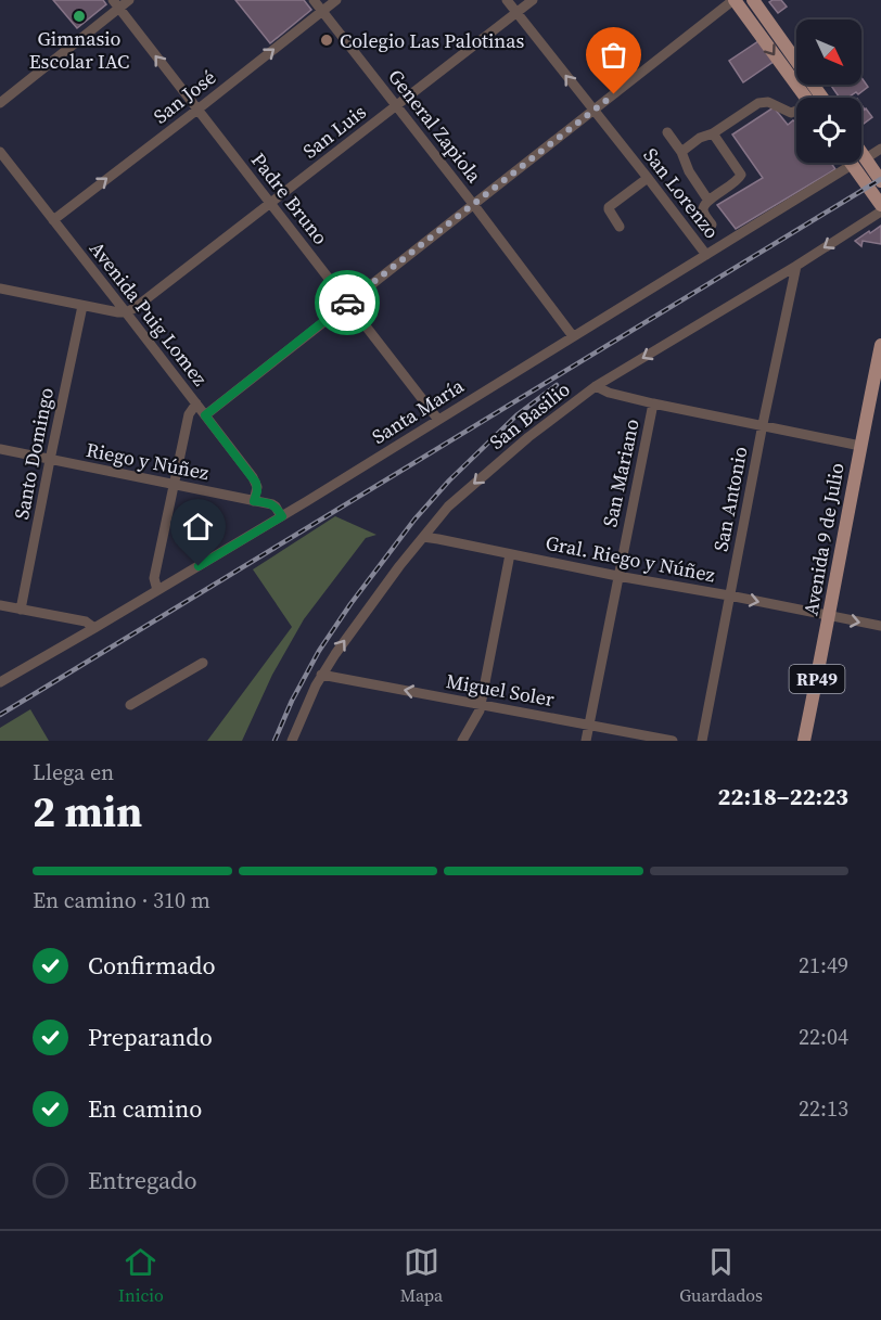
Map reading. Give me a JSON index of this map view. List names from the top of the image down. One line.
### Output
{"streets":{"main road":["Avenida 9 de Julio","RP49"],"street":["San José","General Zapiola","San Luis","San Lorenzo","Padre Bruno","Avenida Puig Lomez","Santa María","San Basilio","Santo Domingo","Riego y Núñez","San Mariano","San Antonio","Gral. Riego y Núñez","Miguel Soler"]},"crossings":[["San José","General Zapiola"],["San José","Padre Bruno"],["San José","Avenida Puig Lomez"],["General Zapiola","San Luis"],["General Zapiola","Santa María"],["San Luis","San Lorenzo"],["San Luis","Padre Bruno"],["San Luis","Avenida Puig Lomez"],["San Lorenzo","Santa María"],["Padre Bruno","Santa María"],["Avenida Puig Lomez","Riego y Núñez"],["Santa María","Riego y Núñez"],["San Basilio","San Antonio"],["San Basilio","Gral. Riego y Núñez"],["San Basilio","Miguel Soler"],["Santo Domingo","Riego y Núñez"],["San Mariano","Gral. Riego y Núñez"],["San Mariano","Miguel Soler"],["San Antonio","Gral. Riego y Núñez"],["Avenida 9 de Julio","Gral. Riego y Núñez"]],"one_way":["San José","San Lorenzo","Miguel Soler"],"places":["Gimnasio Escolar IAC","Colegio Las Palotinas"],"north":"bottom right","page":{"heading":["2 min","Llega en","22:18–22:23"],"bar":"En camino · 310 m","list":[["Confirmado","21:49"],["Preparando","22:04"],["En camino","22:13"],"Entregado"],"tabs":["Inicio","Mapa","Guardados"]}}
